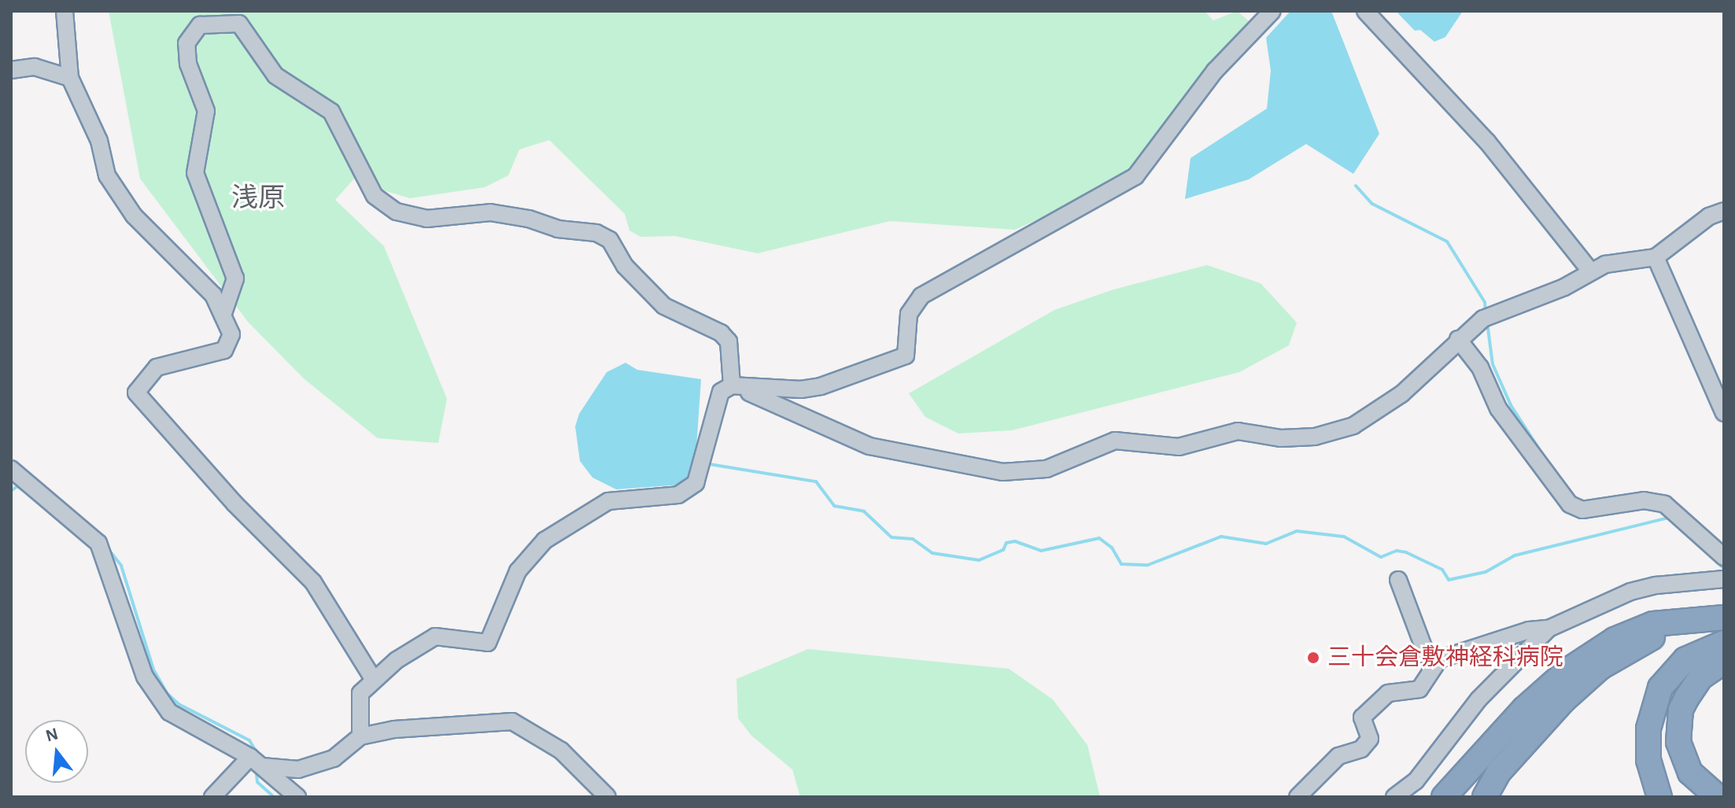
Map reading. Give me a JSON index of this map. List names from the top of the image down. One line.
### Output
{"districts":["浅原"],"places":["三十会倉敷神経科病院"],"north":"top"}
